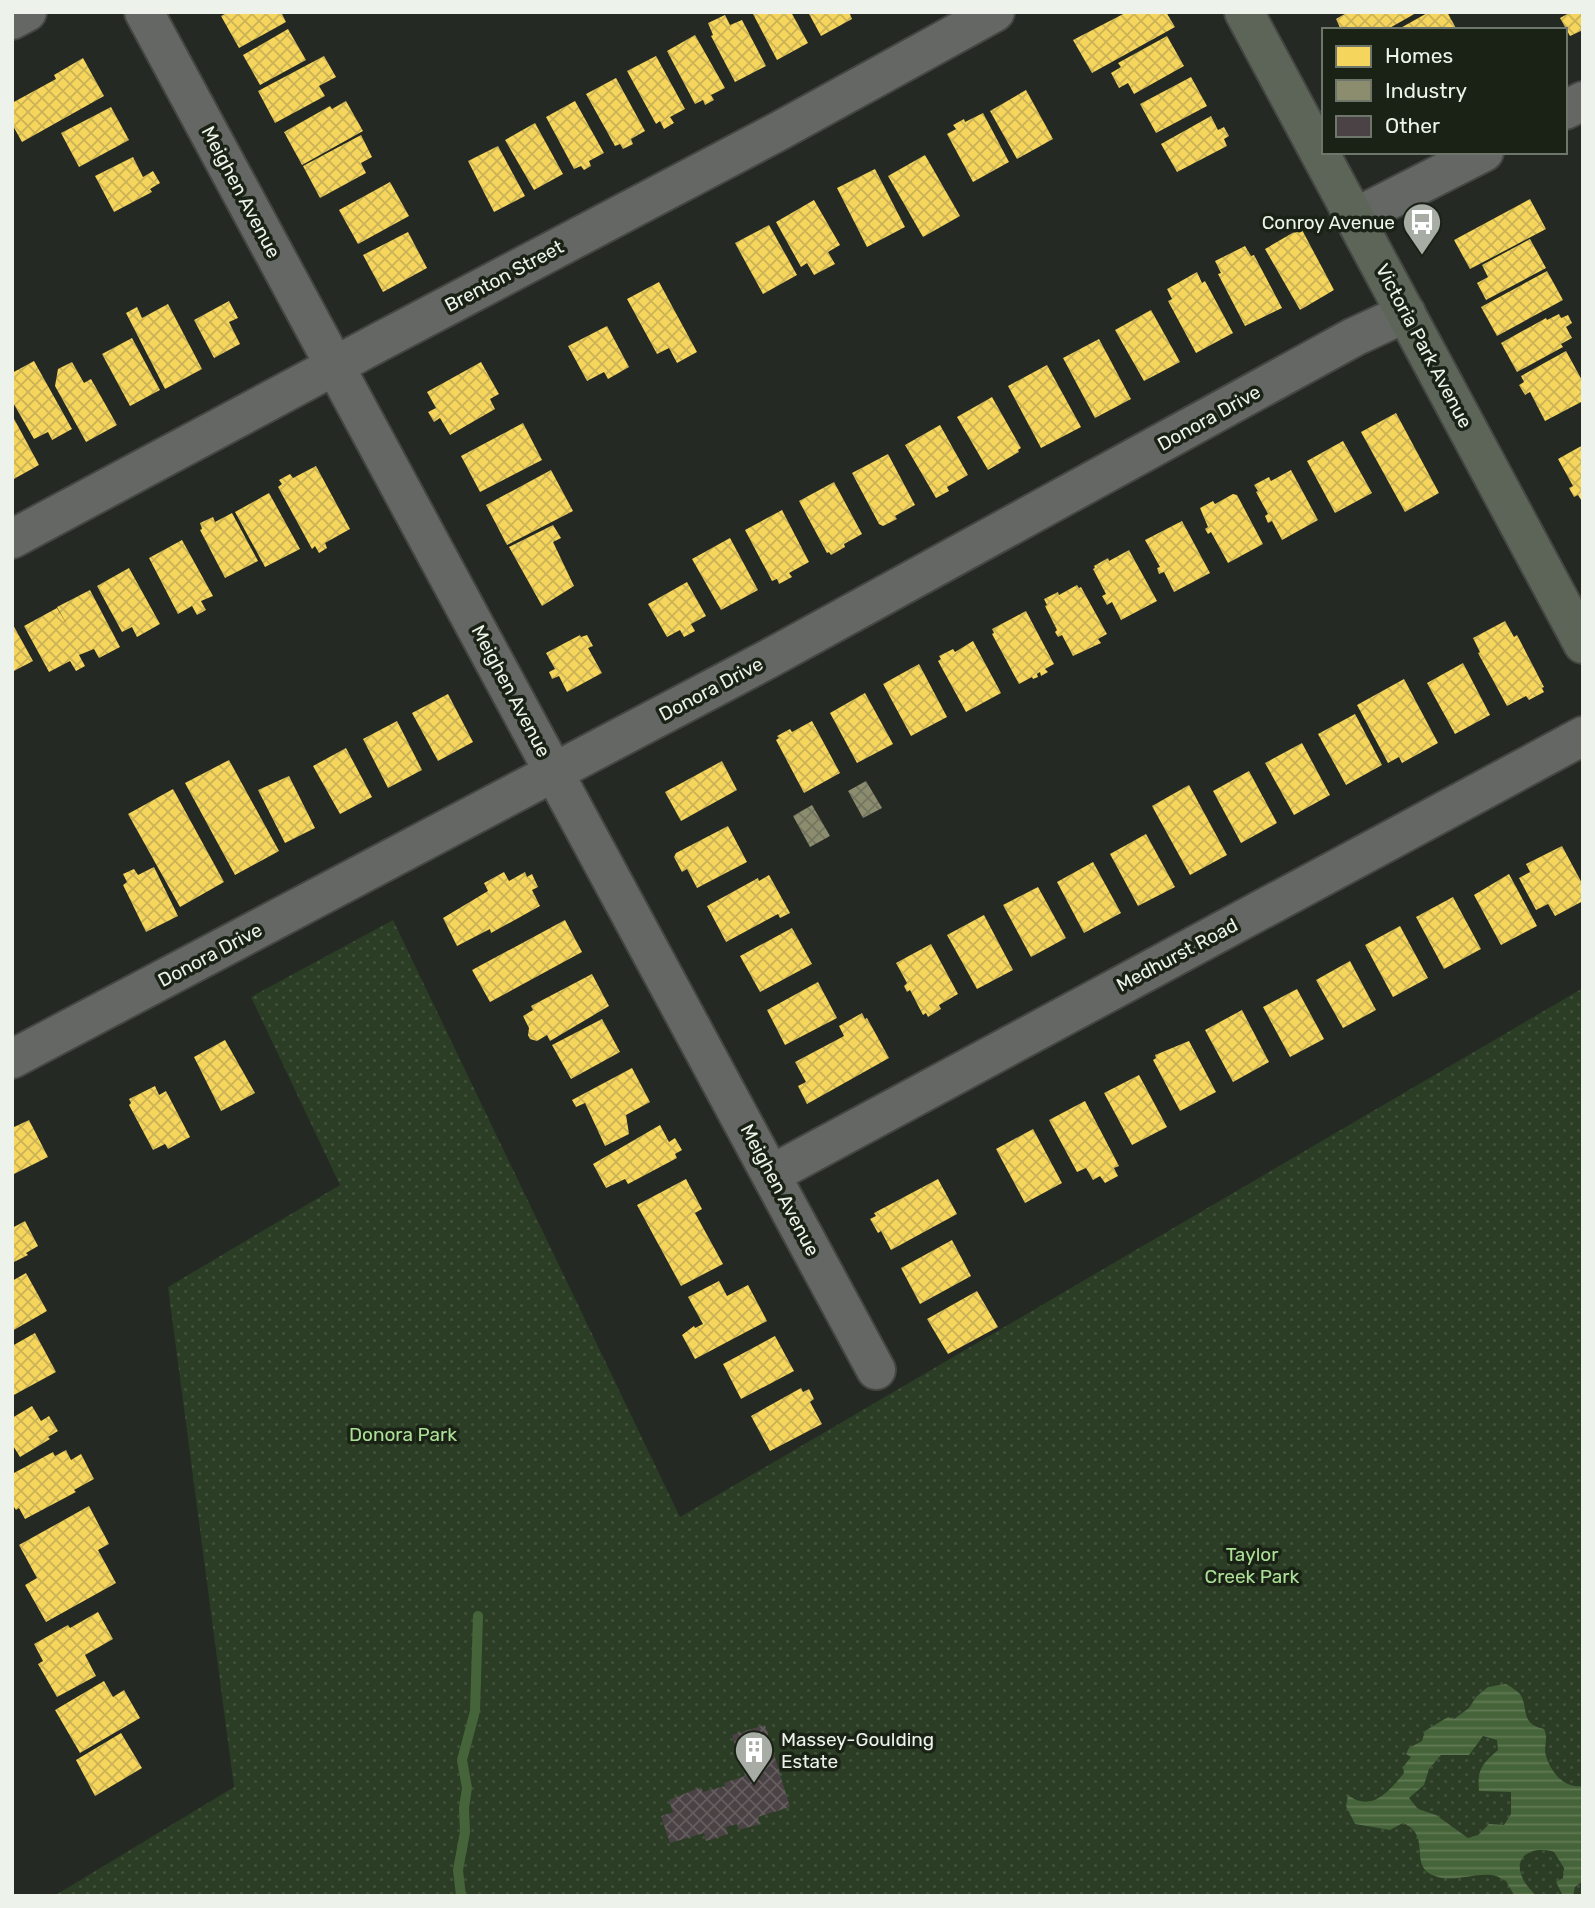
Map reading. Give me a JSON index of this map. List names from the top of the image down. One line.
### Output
{"streets":{"main road":["Victoria Park Avenue"],"street":["Meighen Avenue","Brenton Street","Donora Drive","Medhurst Road"]},"crossings":[["Meighen Avenue","Brenton Street"],["Meighen Avenue","Donora Drive"],["Meighen Avenue","Medhurst Road"],["Victoria Park Avenue","Donora Drive"]],"parks":["Donora Park","Taylor Creek Park"],"places":{"bus stop":["Conroy Avenue"],"building":["Massey-Goulding Estate"]},"legend":["Homes","Industry","Other"]}
